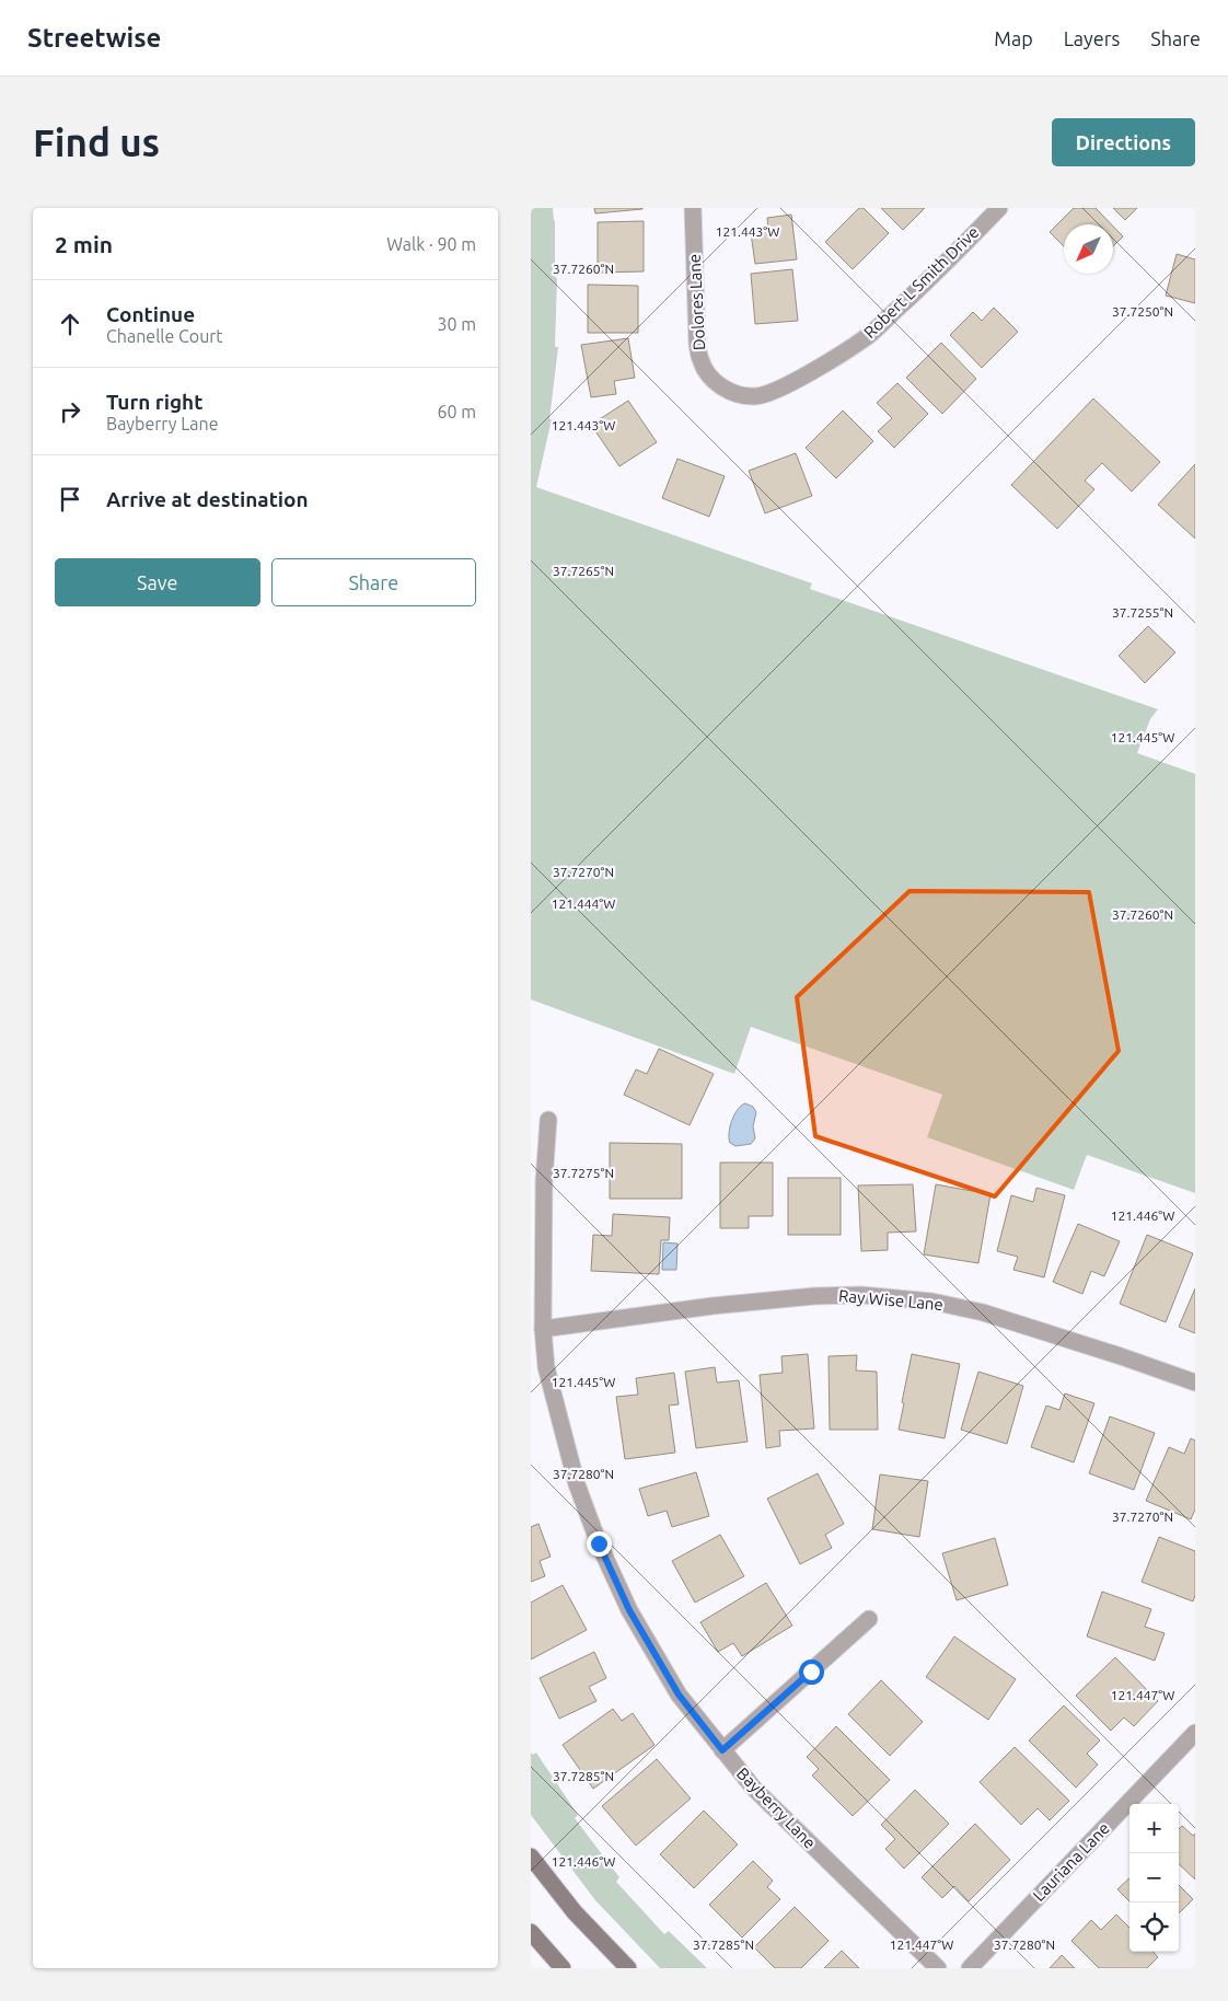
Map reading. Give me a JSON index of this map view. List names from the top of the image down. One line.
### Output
{"streets":{"street":["Robert L Smith Drive","Dolores Lane","Ray Wise Lane","Bayberry Lane","Lauriana Lane"]},"crossings":[["Robert L Smith Drive","Dolores Lane"],["Ray Wise Lane","Bayberry Lane"]],"north":"bottom left","page":{"header":"Streetwise","nav":["Map","Layers","Share"],"buttons":["Directions",["Save","Share"]],"title":"Find us","heading":["2 min","Walk · 90 m"],"list":[["Continue","Chanelle Court","30 m"],["Turn right","Bayberry Lane","60 m"],"Arrive at destination"],"map_buttons":["+","−"]},"coordinates":["121.443°W","37.7260°N","37.7250°N","37.7265°N","37.7255°N","121.445°W","37.7270°N","121.444°W","37.7275°N","121.446°W","37.7280°N","121.447°W","37.7285°N"]}
